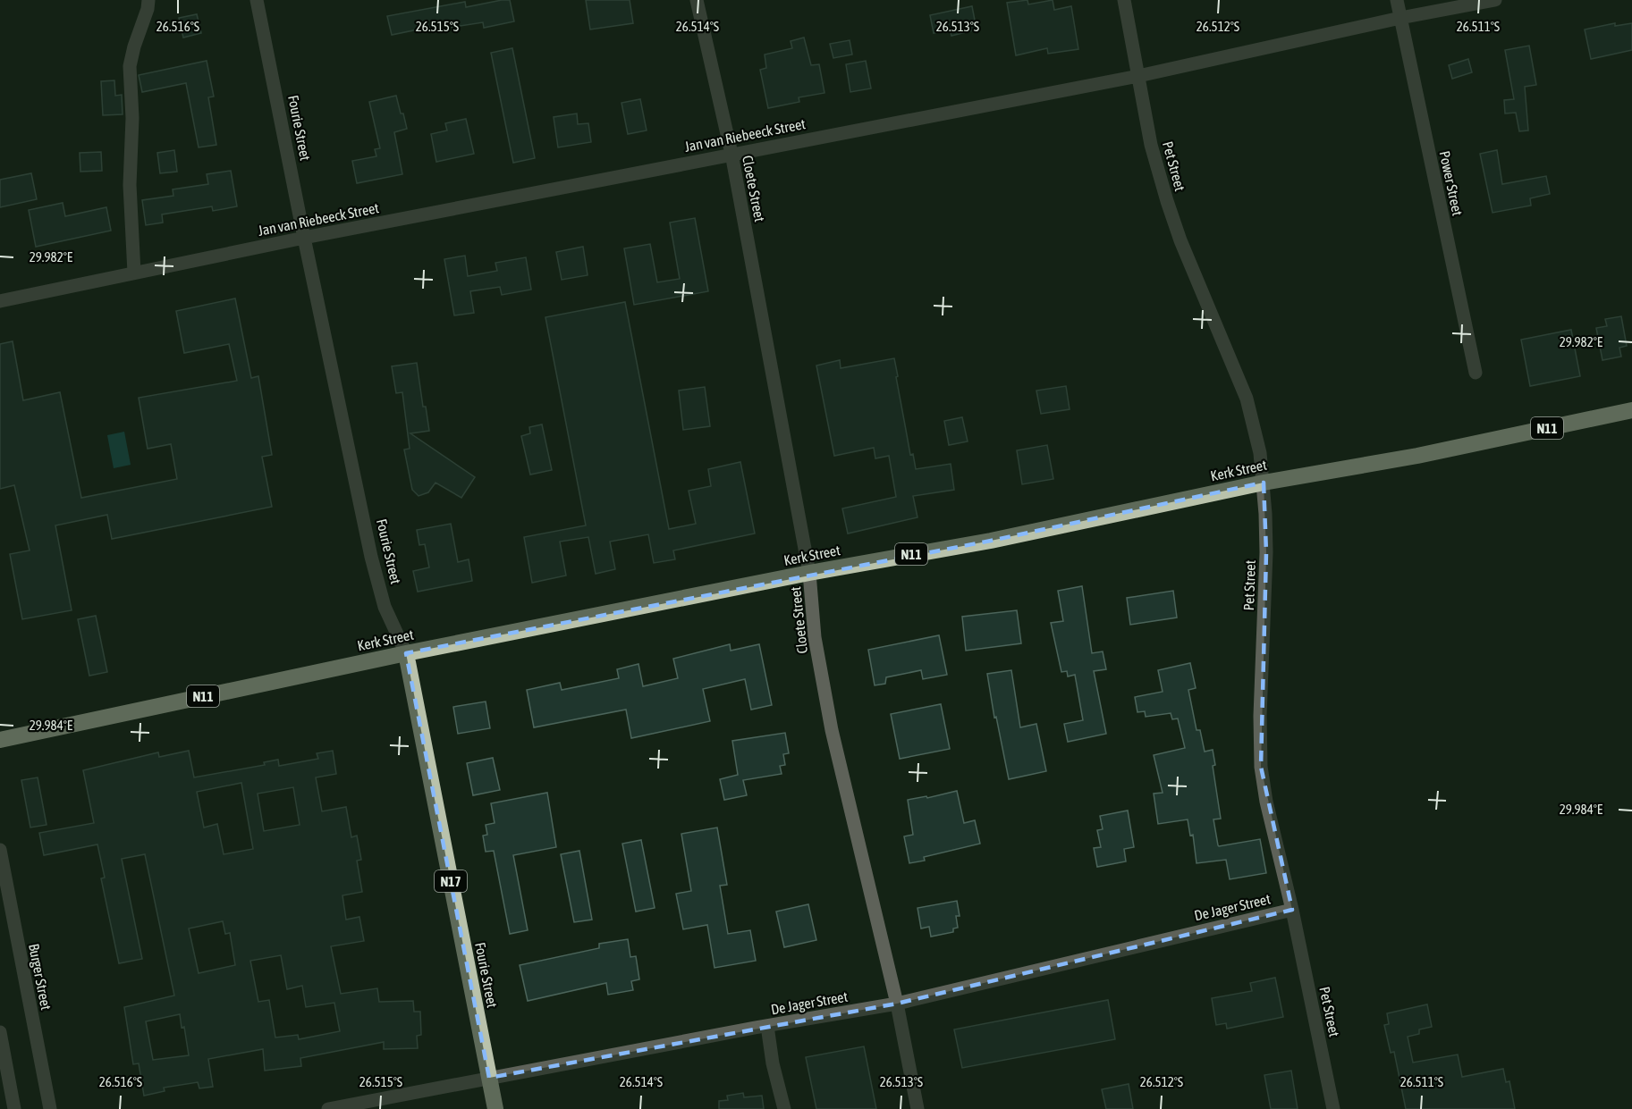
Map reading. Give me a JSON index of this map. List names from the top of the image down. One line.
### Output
{"streets":{"highway":["Fourie Street","N11","Kerk Street","N17"],"street":["Jan van Riebeeck Street","Pet Street","Power Street","Cloete Street","De Jager Street","Burger Street"]},"crossings":[["Fourie Street","Jan van Riebeeck Street"],["Fourie Street","Kerk Street"],["Fourie Street","De Jager Street"],["Jan van Riebeeck Street","Pet Street"],["Jan van Riebeeck Street","Power Street"],["Jan van Riebeeck Street","Cloete Street"],["Pet Street","Kerk Street"],["Pet Street","De Jager Street"],["Cloete Street","Kerk Street"],["Cloete Street","De Jager Street"]],"coordinates":["26.516°S","26.515°S","26.514°S","26.513°S","26.512°S","26.511°S","29.982°E","29.984°E"]}
